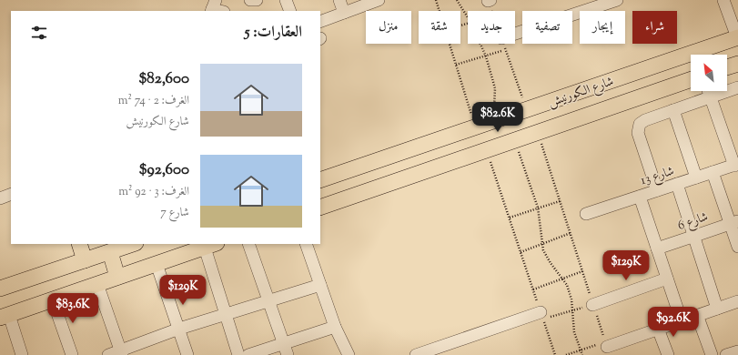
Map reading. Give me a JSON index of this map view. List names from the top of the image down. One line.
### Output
{"streets":{"main road":["شارع الكورنيش"],"street":["شارع 13","شارع 6"]},"north":"top left","page":{"chip":["شراء","إيجار","تصفية","جديد","شقة","منزل"],"heading":"العقارات: 5","list":[{"name":"$82,600","note":"الغرف: 2 · 74 m² · شارع الكورنيش"},{"name":"$92,600","note":"الغرف: 3 · 92 m² · شارع 7"}],"price":["$82.6K","$129K","$129K","$83.6K","$92.6K"]}}
